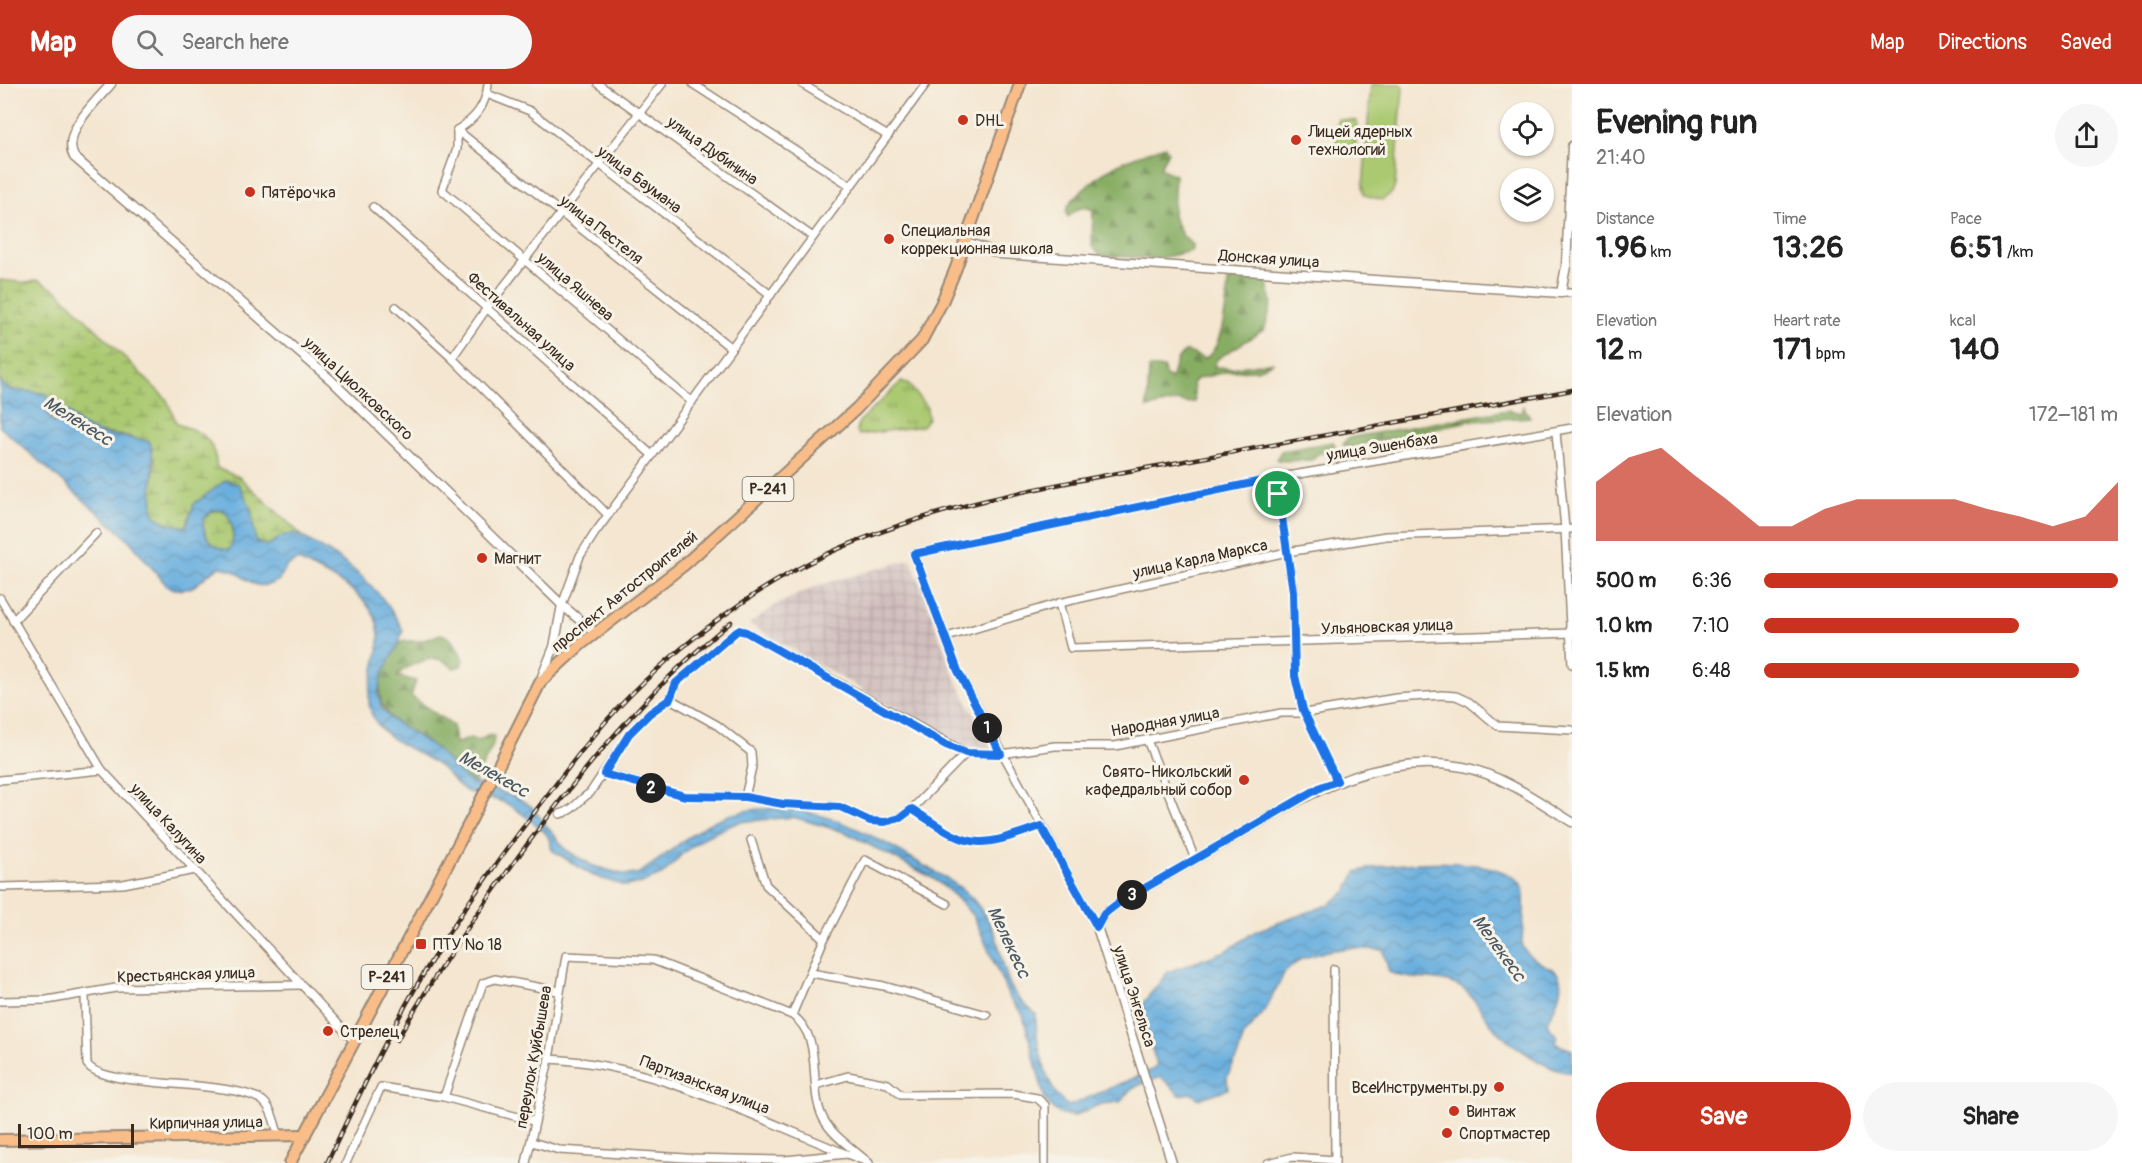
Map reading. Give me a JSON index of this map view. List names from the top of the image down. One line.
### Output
{"streets":{"highway":["Р-241","проспект Автостроителей","Кирпичная улица"],"street":["улица Дубинина","улица Баумана","улица Пестеля","Донская улица","улица Яшнева","Фестивальная улица","улица Циолковского","улица Эшенбаха","улица Карла Маркса","Ульяновская улица","Народная улица","улица Калугина","Крестьянская улица","улица Энгельса","переулок Куйбышева","Партизанская улица"]},"crossings":[["улица Дубинина","проспект Автостроителей"],["улица Баумана","проспект Автостроителей"],["улица Пестеля","улица Яшнева"],["улица Пестеля","проспект Автостроителей"],["Донская улица","проспект Автостроителей"],["улица Яшнева","проспект Автостроителей"],["Фестивальная улица","проспект Автостроителей"],["улица Циолковского","проспект Автостроителей"],["улица Эшенбаха","улица Энгельса"],["улица Карла Маркса","Ульяновская улица"],["улица Карла Маркса","улица Энгельса"],["проспект Автостроителей","улица Калугина"],["проспект Автостроителей","Кирпичная улица"],["Народная улица","улица Энгельса"],["улица Калугина","Крестьянская улица"],["переулок Куйбышева","Партизанская улица"]],"water":["Мелекесс"],"places":{"other":["DHL","Лицей ядерных технологий","Пятёрочка","Специальная коррекционная школа","Магнит","Свято-Никольский кафедральный собор","Стрелец","ВсеИнструменты.ру","Винтаж","Спортмастер"],"transit":["ПТУ № 18"]},"scale_bar":"100 m","page":{"header":"Map","search":"Search here","nav":["Map","Directions","Saved"],"heading":["Evening run","21:40"],"stats":[["Distance","1.96 km"],["Time","13:26"],["Pace","6:51 /km"],["Elevation","12 m"],["Heart rate","171 bpm"],["kcal","140"]],"chart":["Elevation","172–181 m"],"list":[{"name":"500 m","note":"6:36"},{"name":"1.0 km","note":"7:10"},{"name":"1.5 km","note":"6:48"}],"pins":["1","2","3"],"buttons":["Save","Share"],"scale":"100 m"}}
